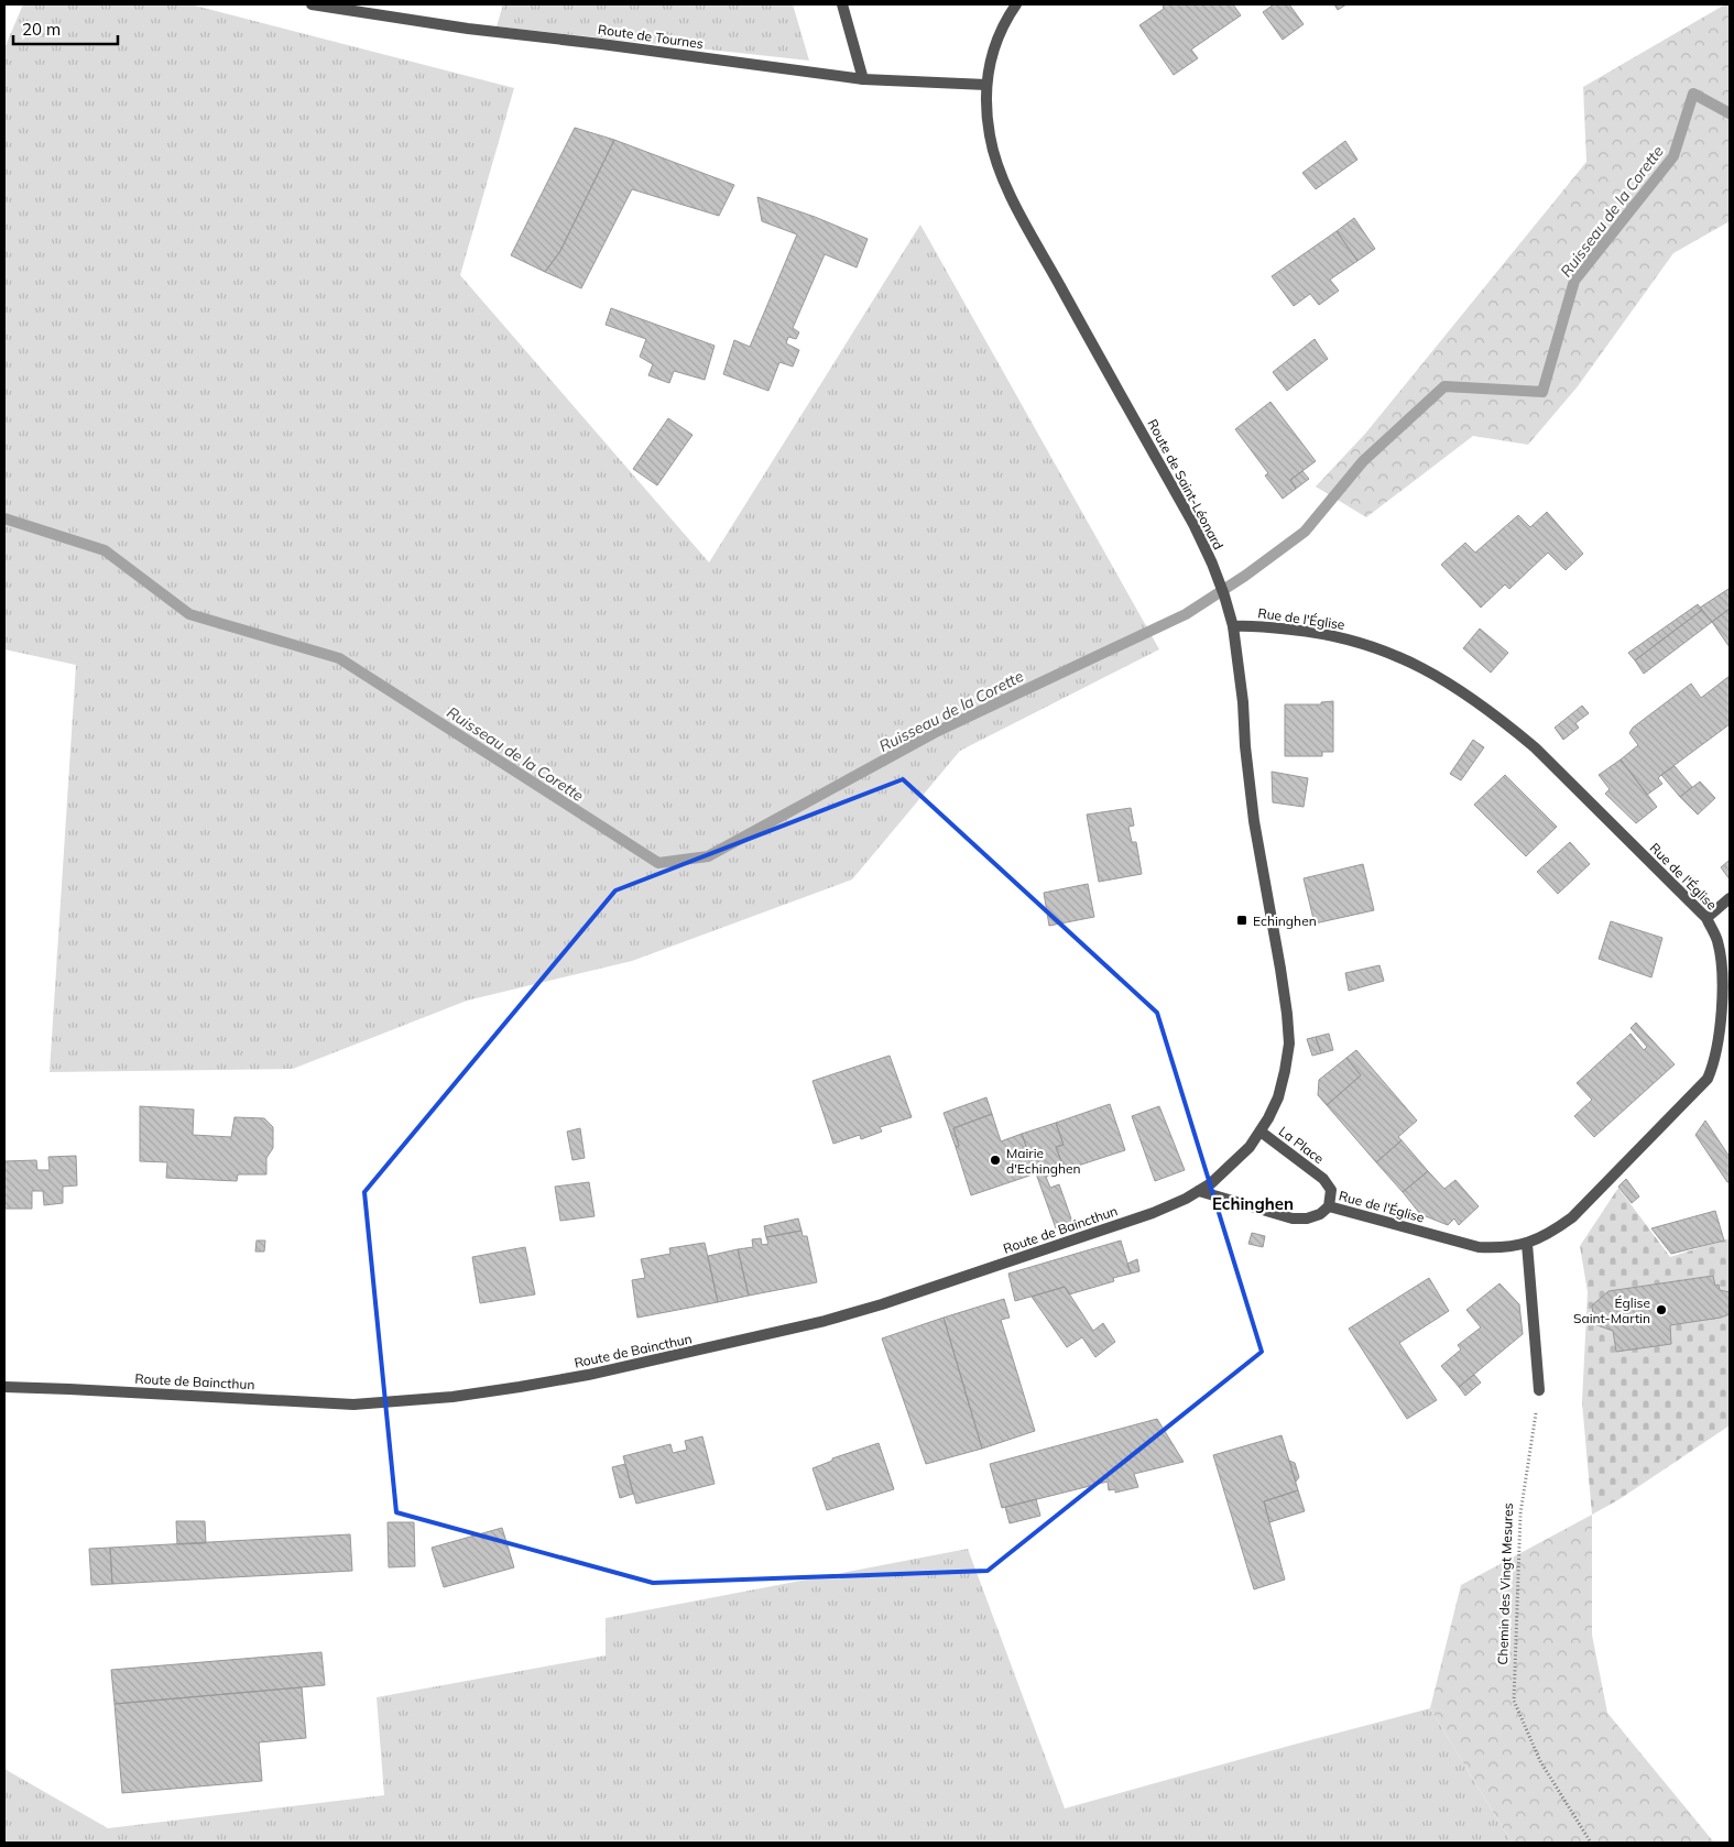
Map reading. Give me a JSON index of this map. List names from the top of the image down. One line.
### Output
{"streets":{"street":["Route de Tournes","Route de Saint-Léonard","Rue de l'Église","La Place","Route de Baincthun"],"path":["Chemin des Vingt Mesures"]},"crossings":[["Route de Tournes","Route de Saint-Léonard"],["Route de Saint-Léonard","Rue de l'Église"],["Route de Saint-Léonard","La Place"],["Route de Saint-Léonard","Route de Baincthun"],["Rue de l'Église","La Place"]],"districts":["Echinghen"],"water":["Ruisseau de la Corette"],"places":{"transit":["Echinghen"],"other":["Mairie d'Echinghen","Église Saint-Martin"]},"scale_bar":"20 m"}
